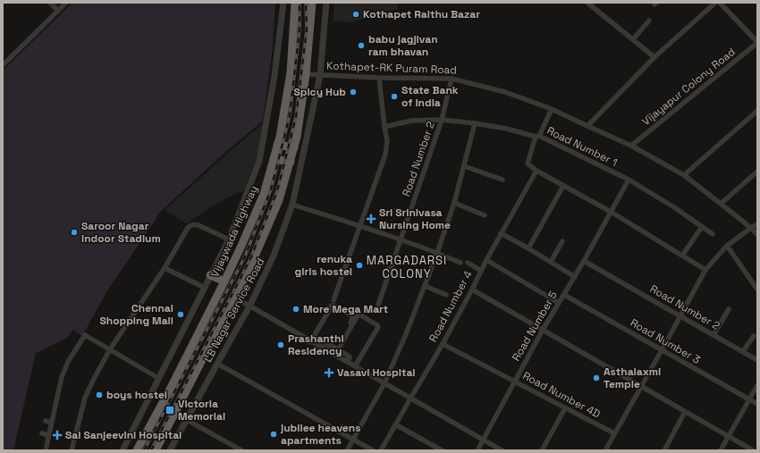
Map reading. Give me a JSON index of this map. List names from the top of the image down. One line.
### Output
{"streets":{"highway":["Vijaywada Highway"],"street":["Kothapet-RK Puram Road","Vijayapur Colony Road","Road Number 1","Road Number 2","Road Number 4","LB Nagar Service Road","Road Number 5","Road Number 3","Road Number 4D"]},"crossings":[["Kothapet-RK Puram Road","Vijayapur Colony Road"],["Kothapet-RK Puram Road","Road Number 2"],["Kothapet-RK Puram Road","LB Nagar Service Road"],["Road Number 1","Road Number 2"],["Road Number 1","Road Number 5"],["Road Number 2","Road Number 5"],["Road Number 4","Road Number 4D"],["Road Number 5","Road Number 3"],["Road Number 5","Road Number 4D"]],"districts":["MARGADARSI COLONY"],"places":{"other":["Kothapet Raithu Bazar","babu jagjivan ram bhavan","Spicy Hub","State Bank of India","Saroor Nagar Indoor Stadium","renuka girls hostel","More Mega Mart","Chennai Shopping Mall","Prashanthi Residency","Asthalaxmi Temple","boys hostel","jubliee heavens apartments"],"health":["Sri Srinivasa Nursing Home","Vasavi Hospital","Sai Sanjeevini Hospital"],"transit":["Victoria Memorial"]}}
